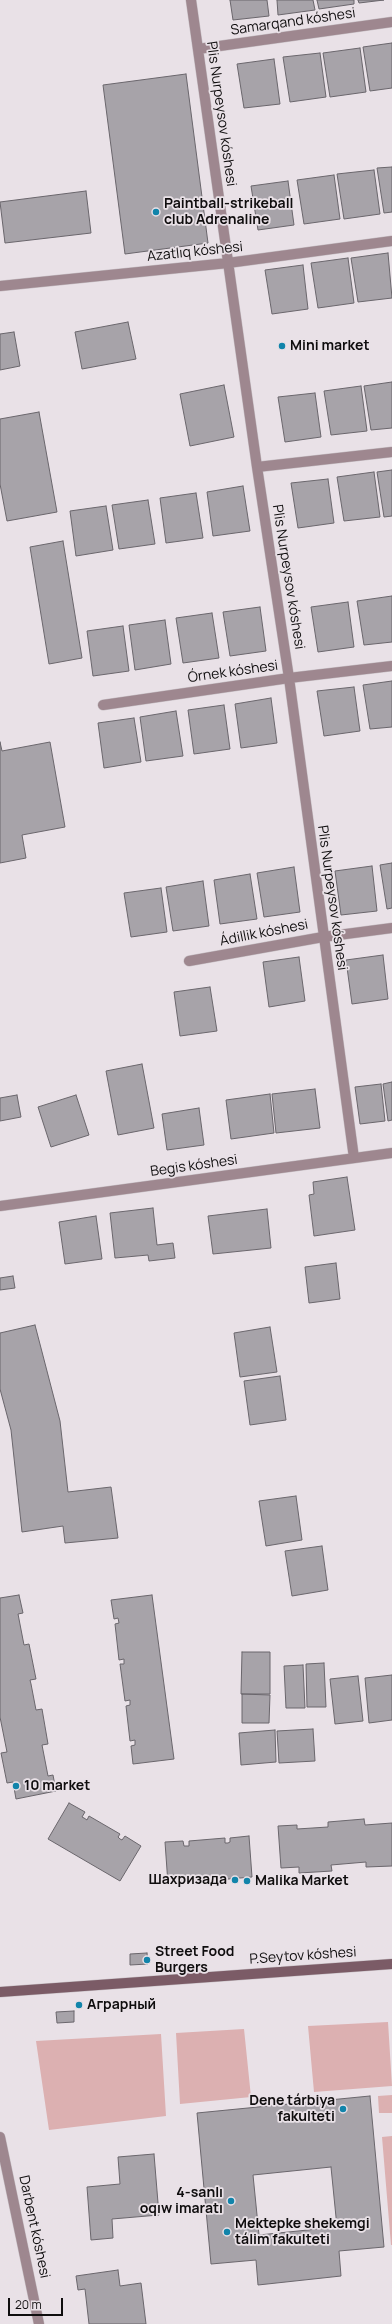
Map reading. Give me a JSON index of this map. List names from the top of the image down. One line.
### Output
{"streets":{"main road":["P.Seytov kóshesi"],"street":["Samarqand kóshesi","Plis Nurpeysov kóshesi","Azatlıq kóshesi","Órnek kóshesi","Ádillik kóshesi","Begis kóshesi","Darbent kóshesi"]},"crossings":[["Samarqand kóshesi","Plis Nurpeysov kóshesi"],["Plis Nurpeysov kóshesi","Azatlıq kóshesi"],["Plis Nurpeysov kóshesi","Órnek kóshesi"],["Plis Nurpeysov kóshesi","Ádillik kóshesi"],["Plis Nurpeysov kóshesi","Begis kóshesi"]],"places":["Paintball-strikeball club Adrenaline","Mini market","10 market","Шахризада","Malika Market","Street Food Burgers","Аграрный","Dene tárbiya fakulteti","4-sanlı oqıw imaratı","Mektepke shekemgi tálim fakulteti"],"scale_bar":"20 m"}
